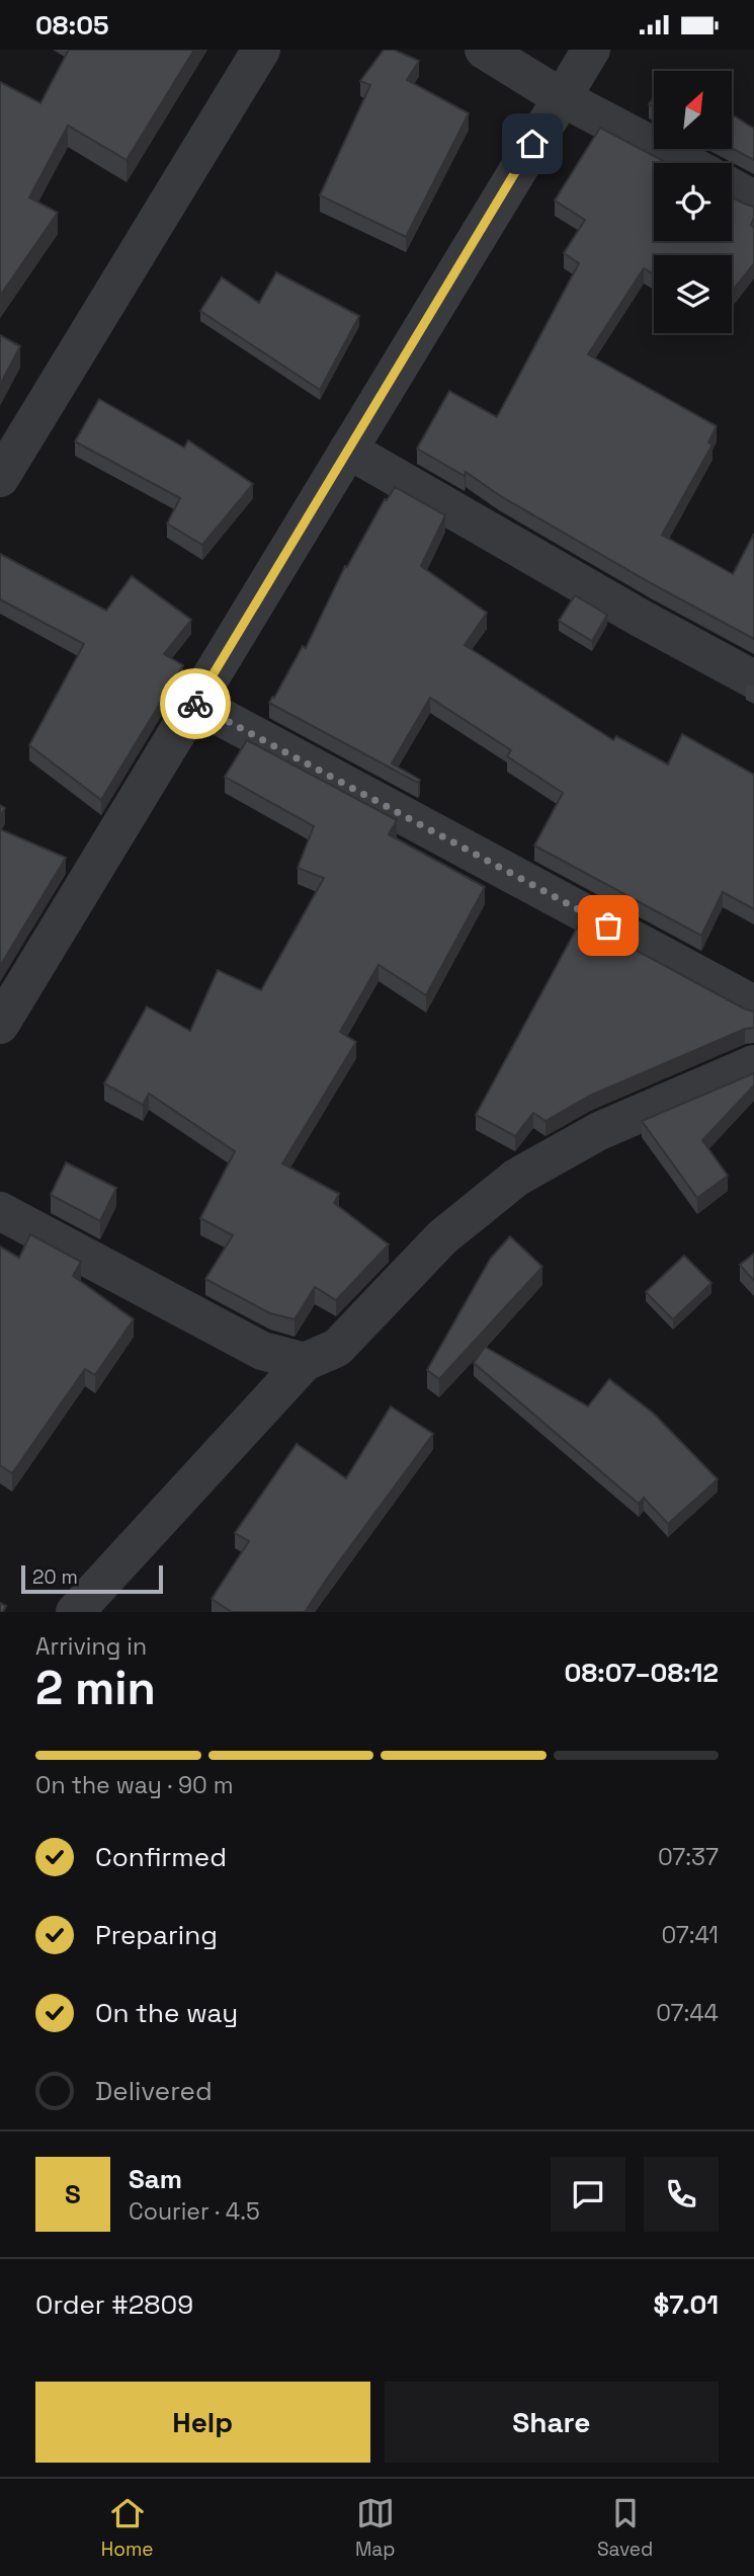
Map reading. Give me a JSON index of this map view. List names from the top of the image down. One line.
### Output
{"scale_bar":"20 m","north":"top right","page":{"status":"08:05","scale":"20 m","heading":["2 min","Arriving in","08:07–08:12"],"panel":["Sam","Courier · 4.5","Order #2809","$7.01"],"bar":"On the way · 90 m","list":[["Confirmed","07:37"],["Preparing","07:41"],["On the way","07:44"],"Delivered"],"round":"S","buttons":["Help","Share"],"tabs":["Home","Map","Saved"]}}
